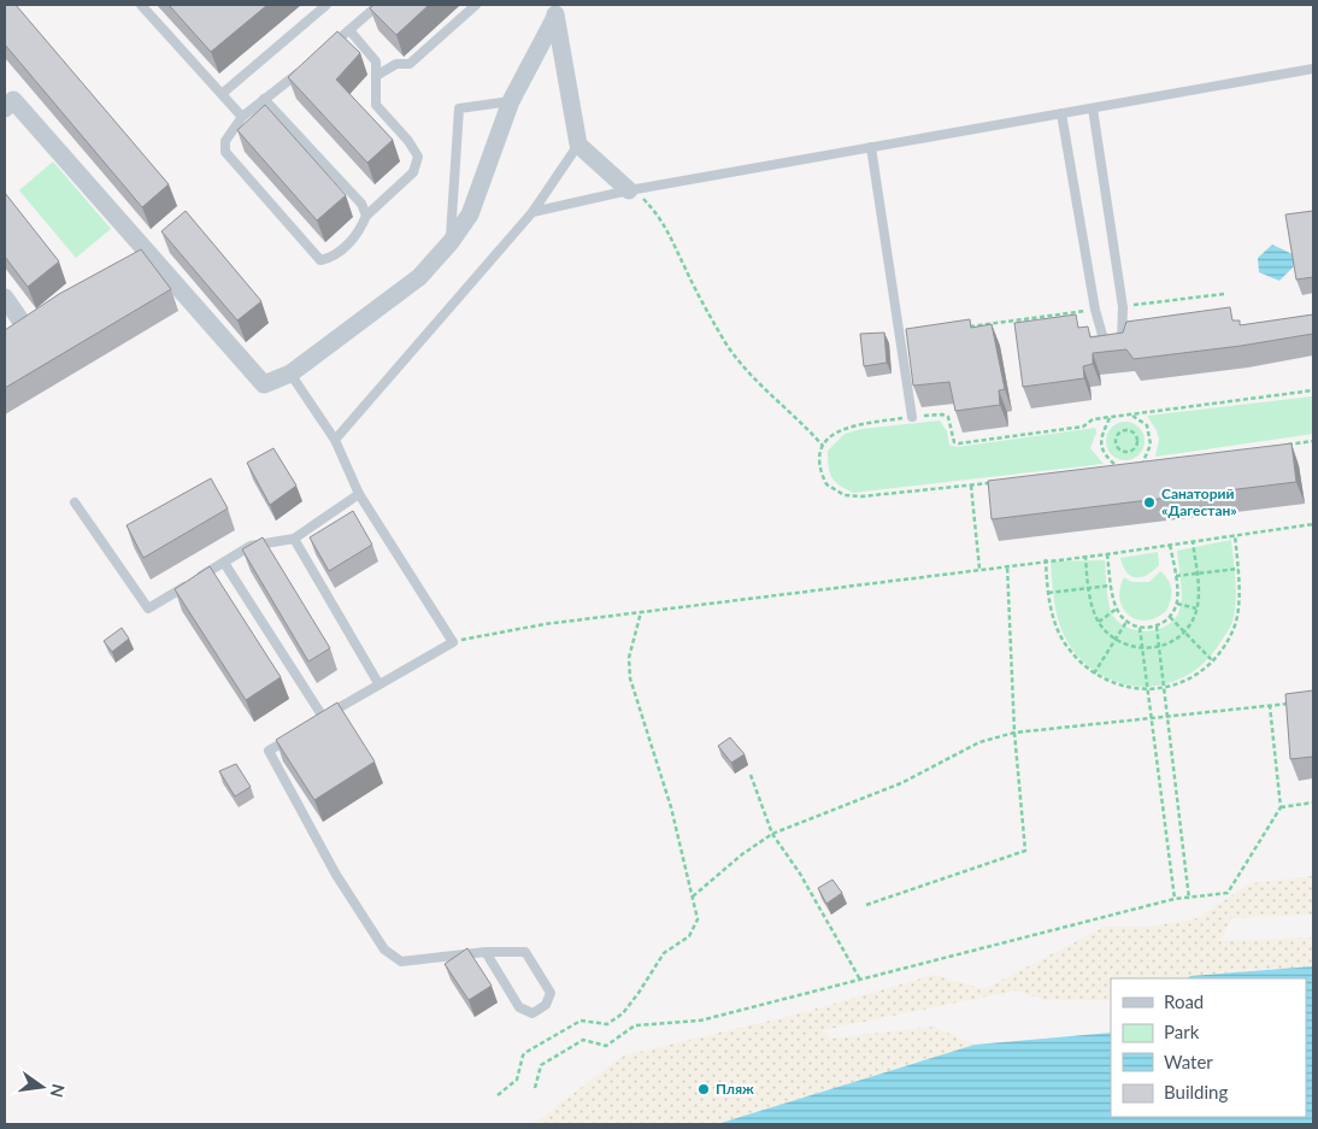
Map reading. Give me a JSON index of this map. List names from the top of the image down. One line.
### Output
{"places":["Санаторий «Дагестан»","Пляж"],"legend":["Road","Park","Water","Building"],"north":"right"}
